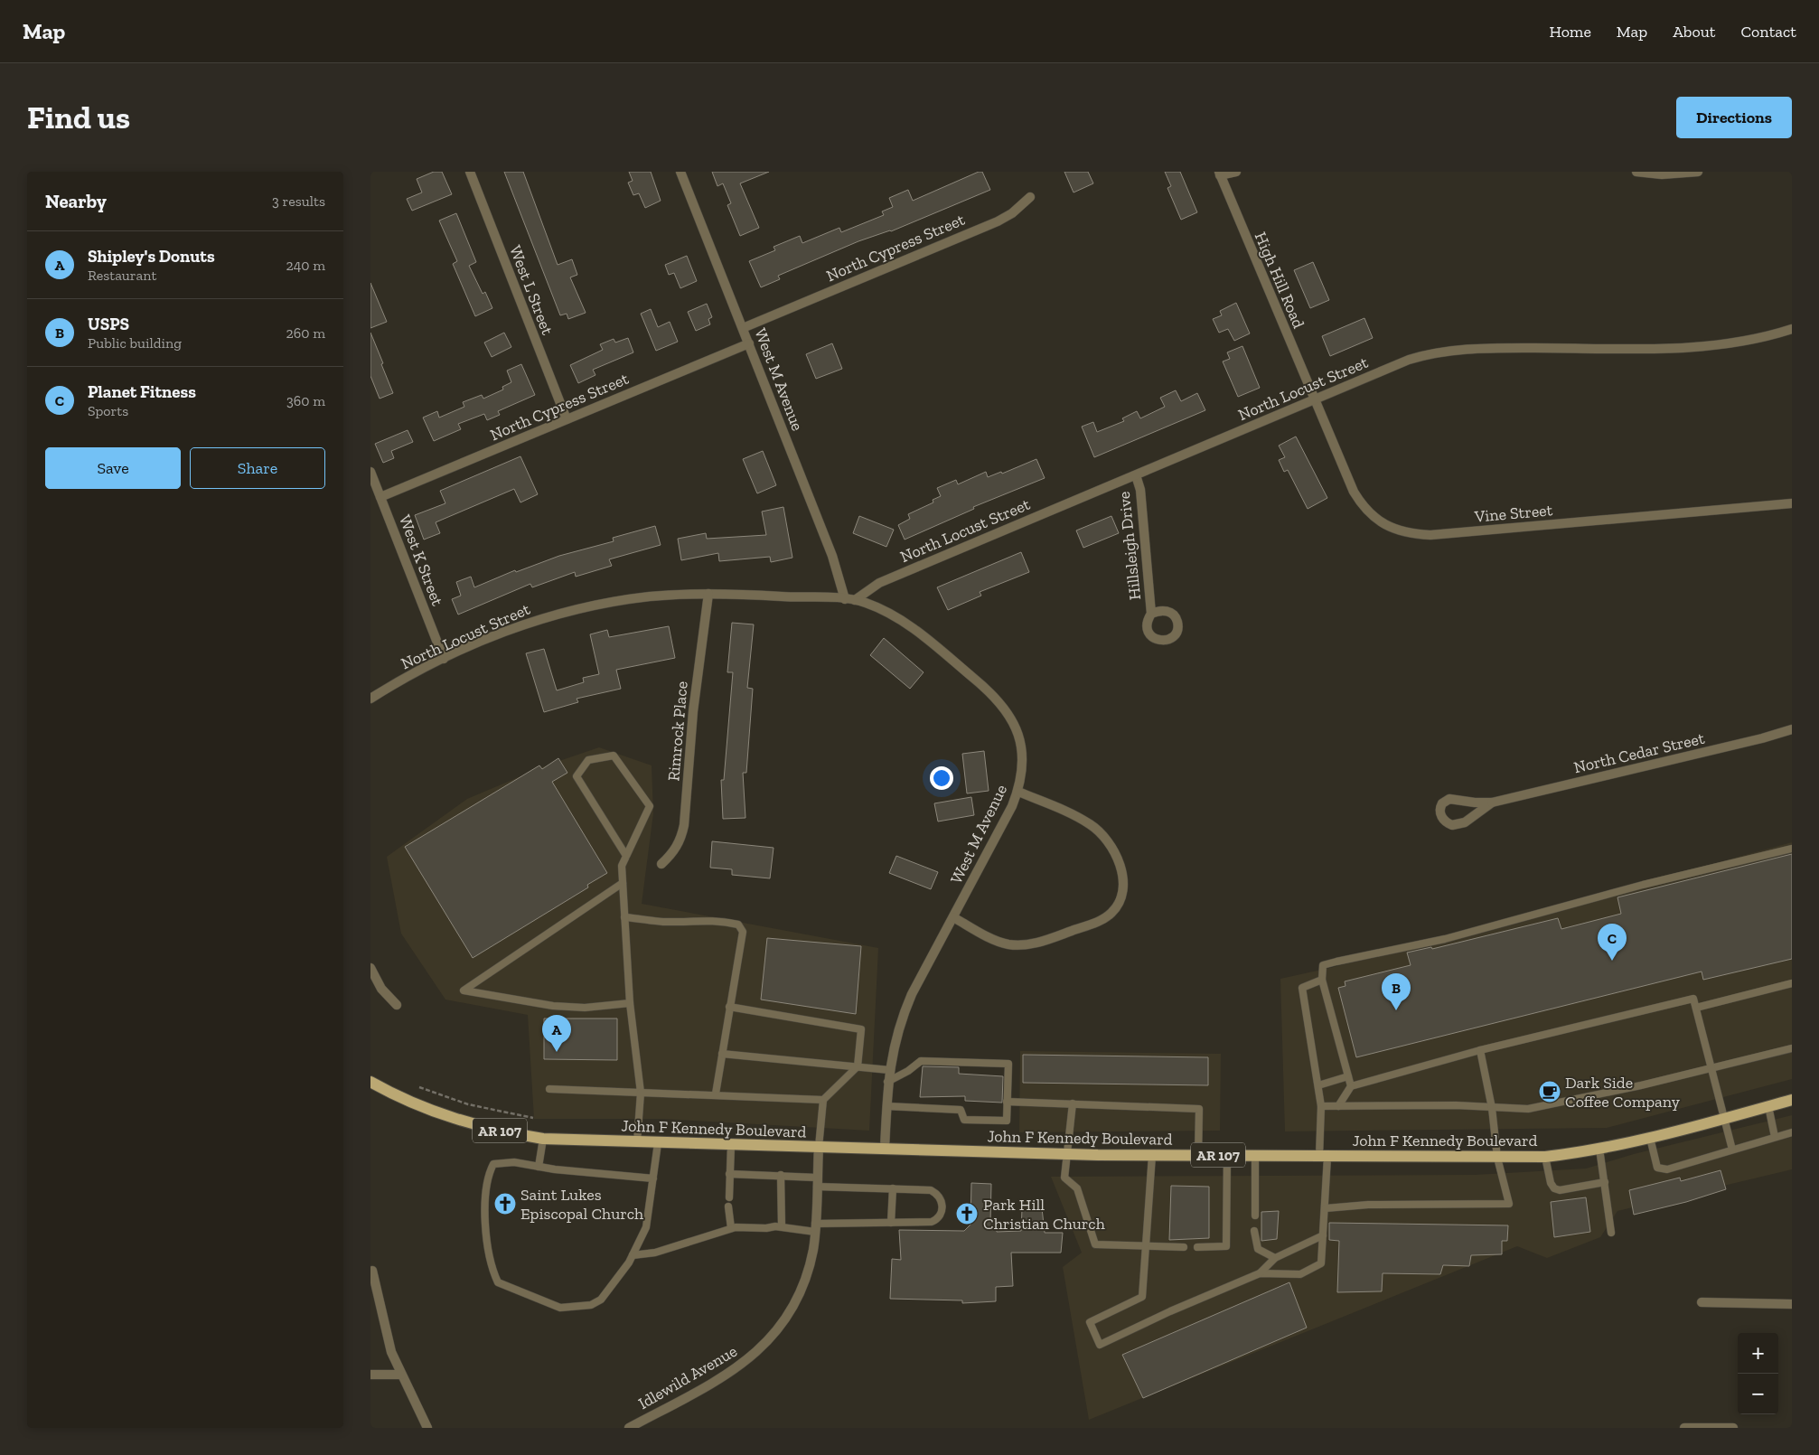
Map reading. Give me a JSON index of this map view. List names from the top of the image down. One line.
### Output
{"streets":{"main road":["John F Kennedy Boulevard","AR 107"],"street":["North Cypress Street","High Hill Road","West L Street","West M Avenue","North Locust Street","Vine Street","Hillsleigh Drive","West K Street","Rimrock Place","North Cedar Street","Idlewild Avenue"]},"crossings":[["North Cypress Street","West L Street"],["North Cypress Street","West M Avenue"],["North Cypress Street","West K Street"],["High Hill Road","North Locust Street"],["High Hill Road","Vine Street"],["West M Avenue","North Locust Street"],["West M Avenue","John F Kennedy Boulevard"],["North Locust Street","Vine Street"],["North Locust Street","Hillsleigh Drive"],["North Locust Street","West K Street"],["North Locust Street","Rimrock Place"],["John F Kennedy Boulevard","Idlewild Avenue"]],"places":{"cafe":["Dark Side Coffee Company"],"church":["Saint Lukes Episcopal Church","Park Hill Christian Church"]},"page":{"header":"Map","nav":["Home","Map","About","Contact"],"buttons":["Directions",["Save","Share"]],"title":"Find us","heading":["Nearby","3 results"],"list":[{"mark":"A","name":"Shipley's Donuts","note":"Restaurant","value":"240 m"},{"mark":"B","name":"USPS","note":"Public building","value":"260 m"},{"mark":"C","name":"Planet Fitness","note":"Sports","value":"360 m"}],"pins":["C","B","A"],"map_buttons":["+","−"]}}
